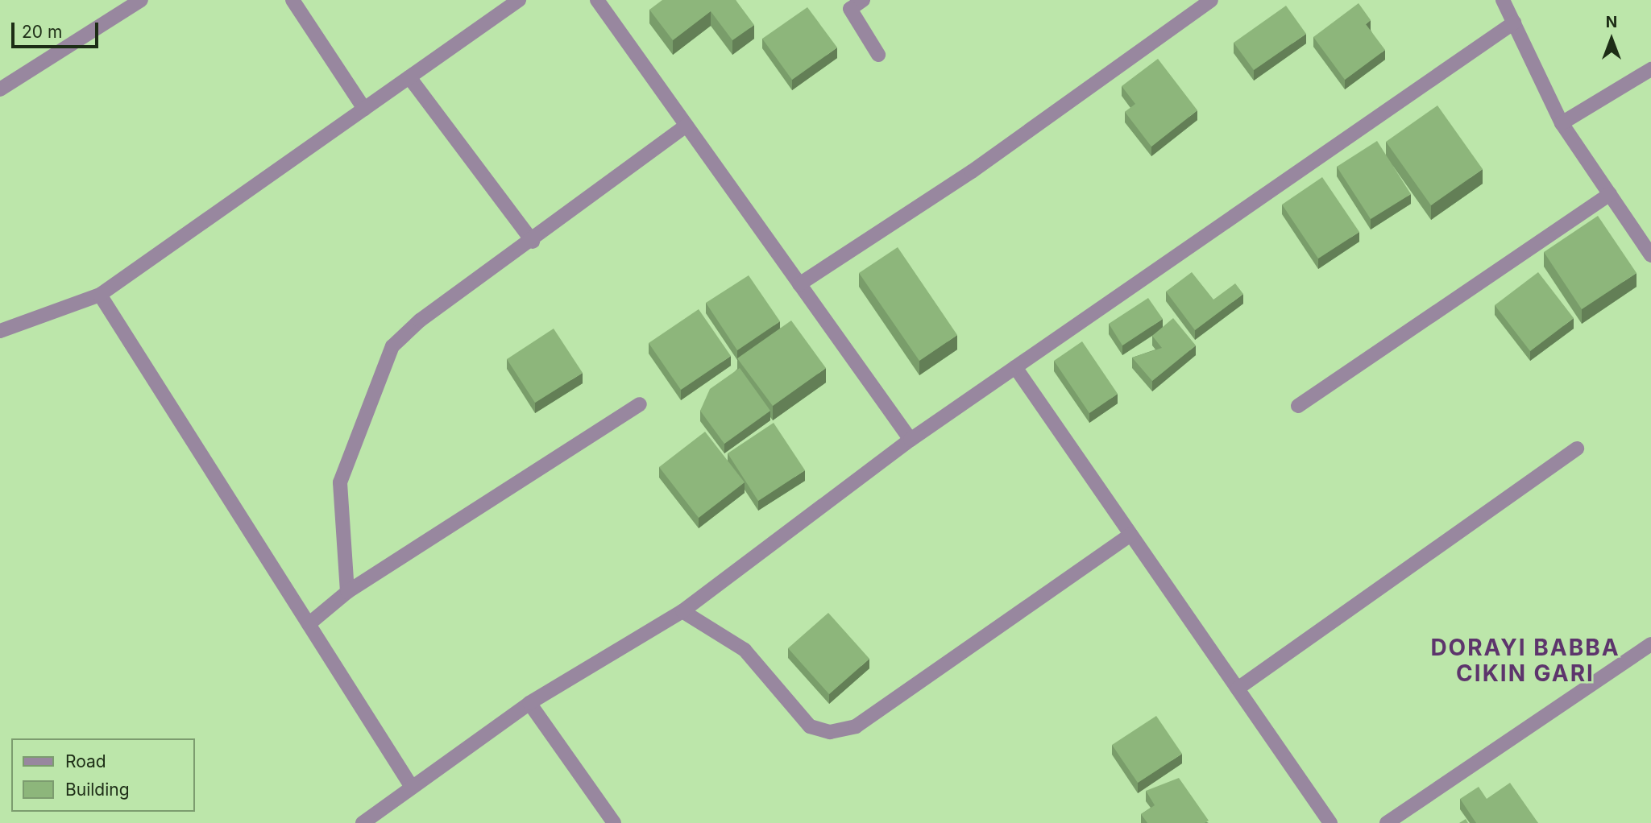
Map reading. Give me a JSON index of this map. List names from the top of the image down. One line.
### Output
{"districts":["DORAYI BABBA CIKIN GARI"],"legend":["Road","Building"],"scale_bar":"20 m","north":"top"}
